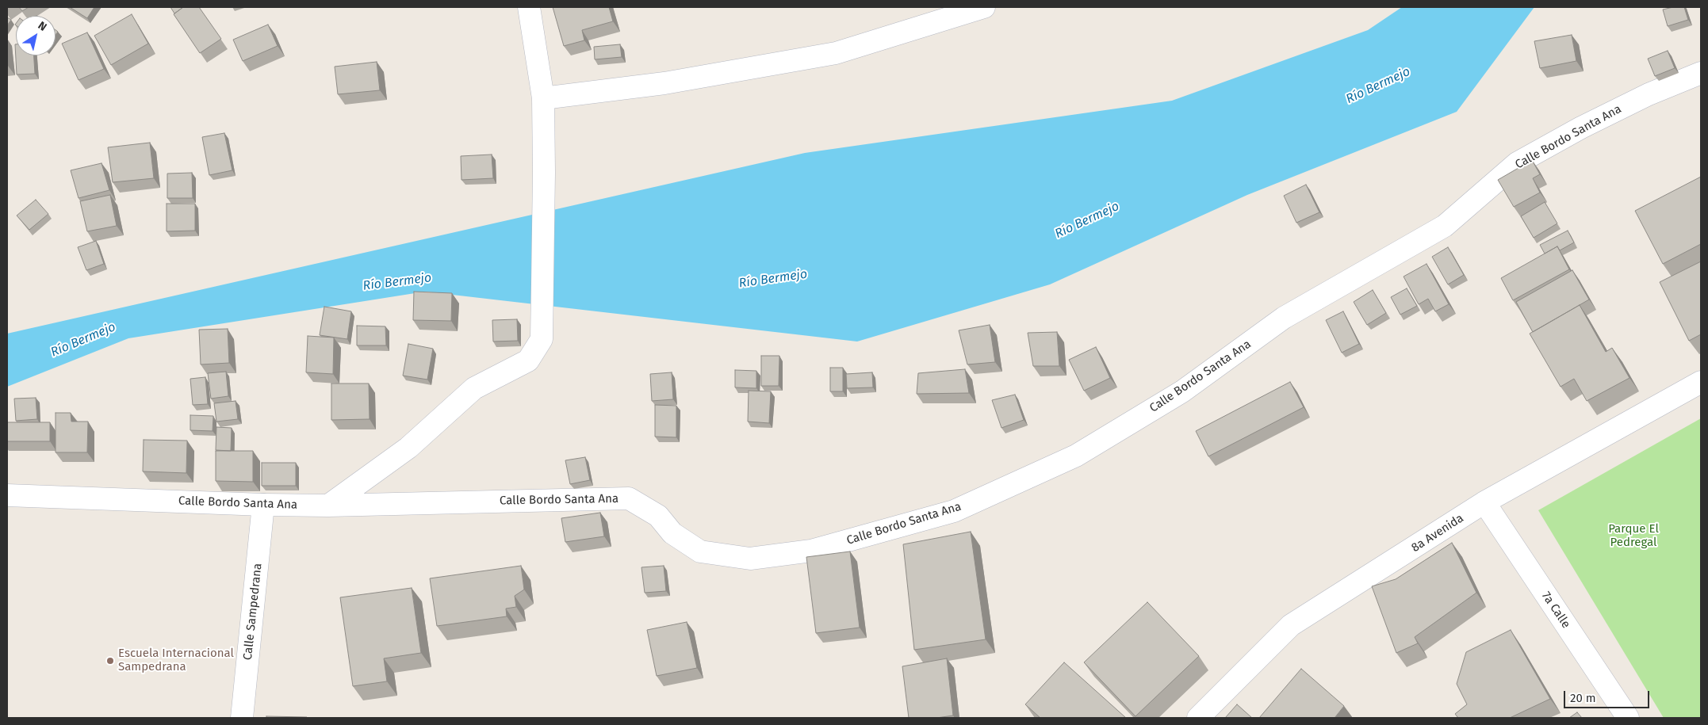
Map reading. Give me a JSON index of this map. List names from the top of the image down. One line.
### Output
{"streets":{"street":["Calle Bordo Santa Ana","8a Avenida","7a Calle","Calle Sampedrana"]},"crossings":[["Calle Bordo Santa Ana","Calle Sampedrana"],["8a Avenida","7a Calle"]],"water":["Río Bermejo"],"parks":["Parque El Pedregal"],"places":["Escuela Internacional Sampedrana"],"scale_bar":"20 m","north":"top right"}
